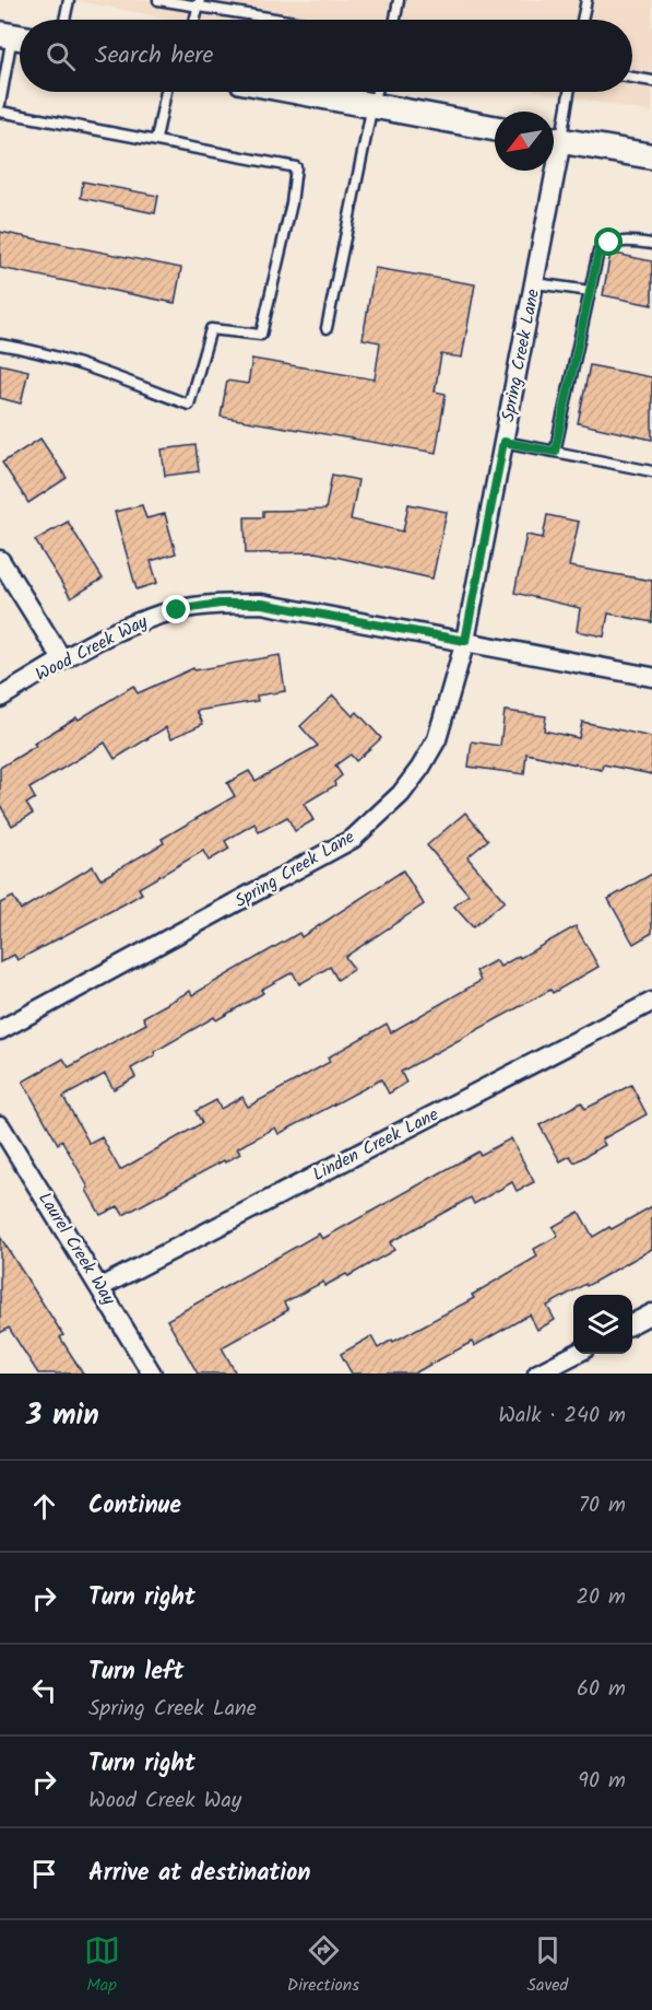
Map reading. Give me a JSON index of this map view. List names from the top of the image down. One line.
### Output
{"streets":{"street":["Spring Creek Lane","Wood Creek Way","Linden Creek Lane","Laurel Creek Way"]},"crossings":[["Spring Creek Lane","Wood Creek Way"],["Linden Creek Lane","Laurel Creek Way"]],"north":"bottom left","page":{"search":"Search here","heading":["3 min","Walk · 240 m"],"list":[["Continue","70 m"],["Turn right","20 m"],["Turn left","Spring Creek Lane","60 m"],["Turn right","Wood Creek Way","90 m"],"Arrive at destination"],"nav":["Map","Directions","Saved"]}}
